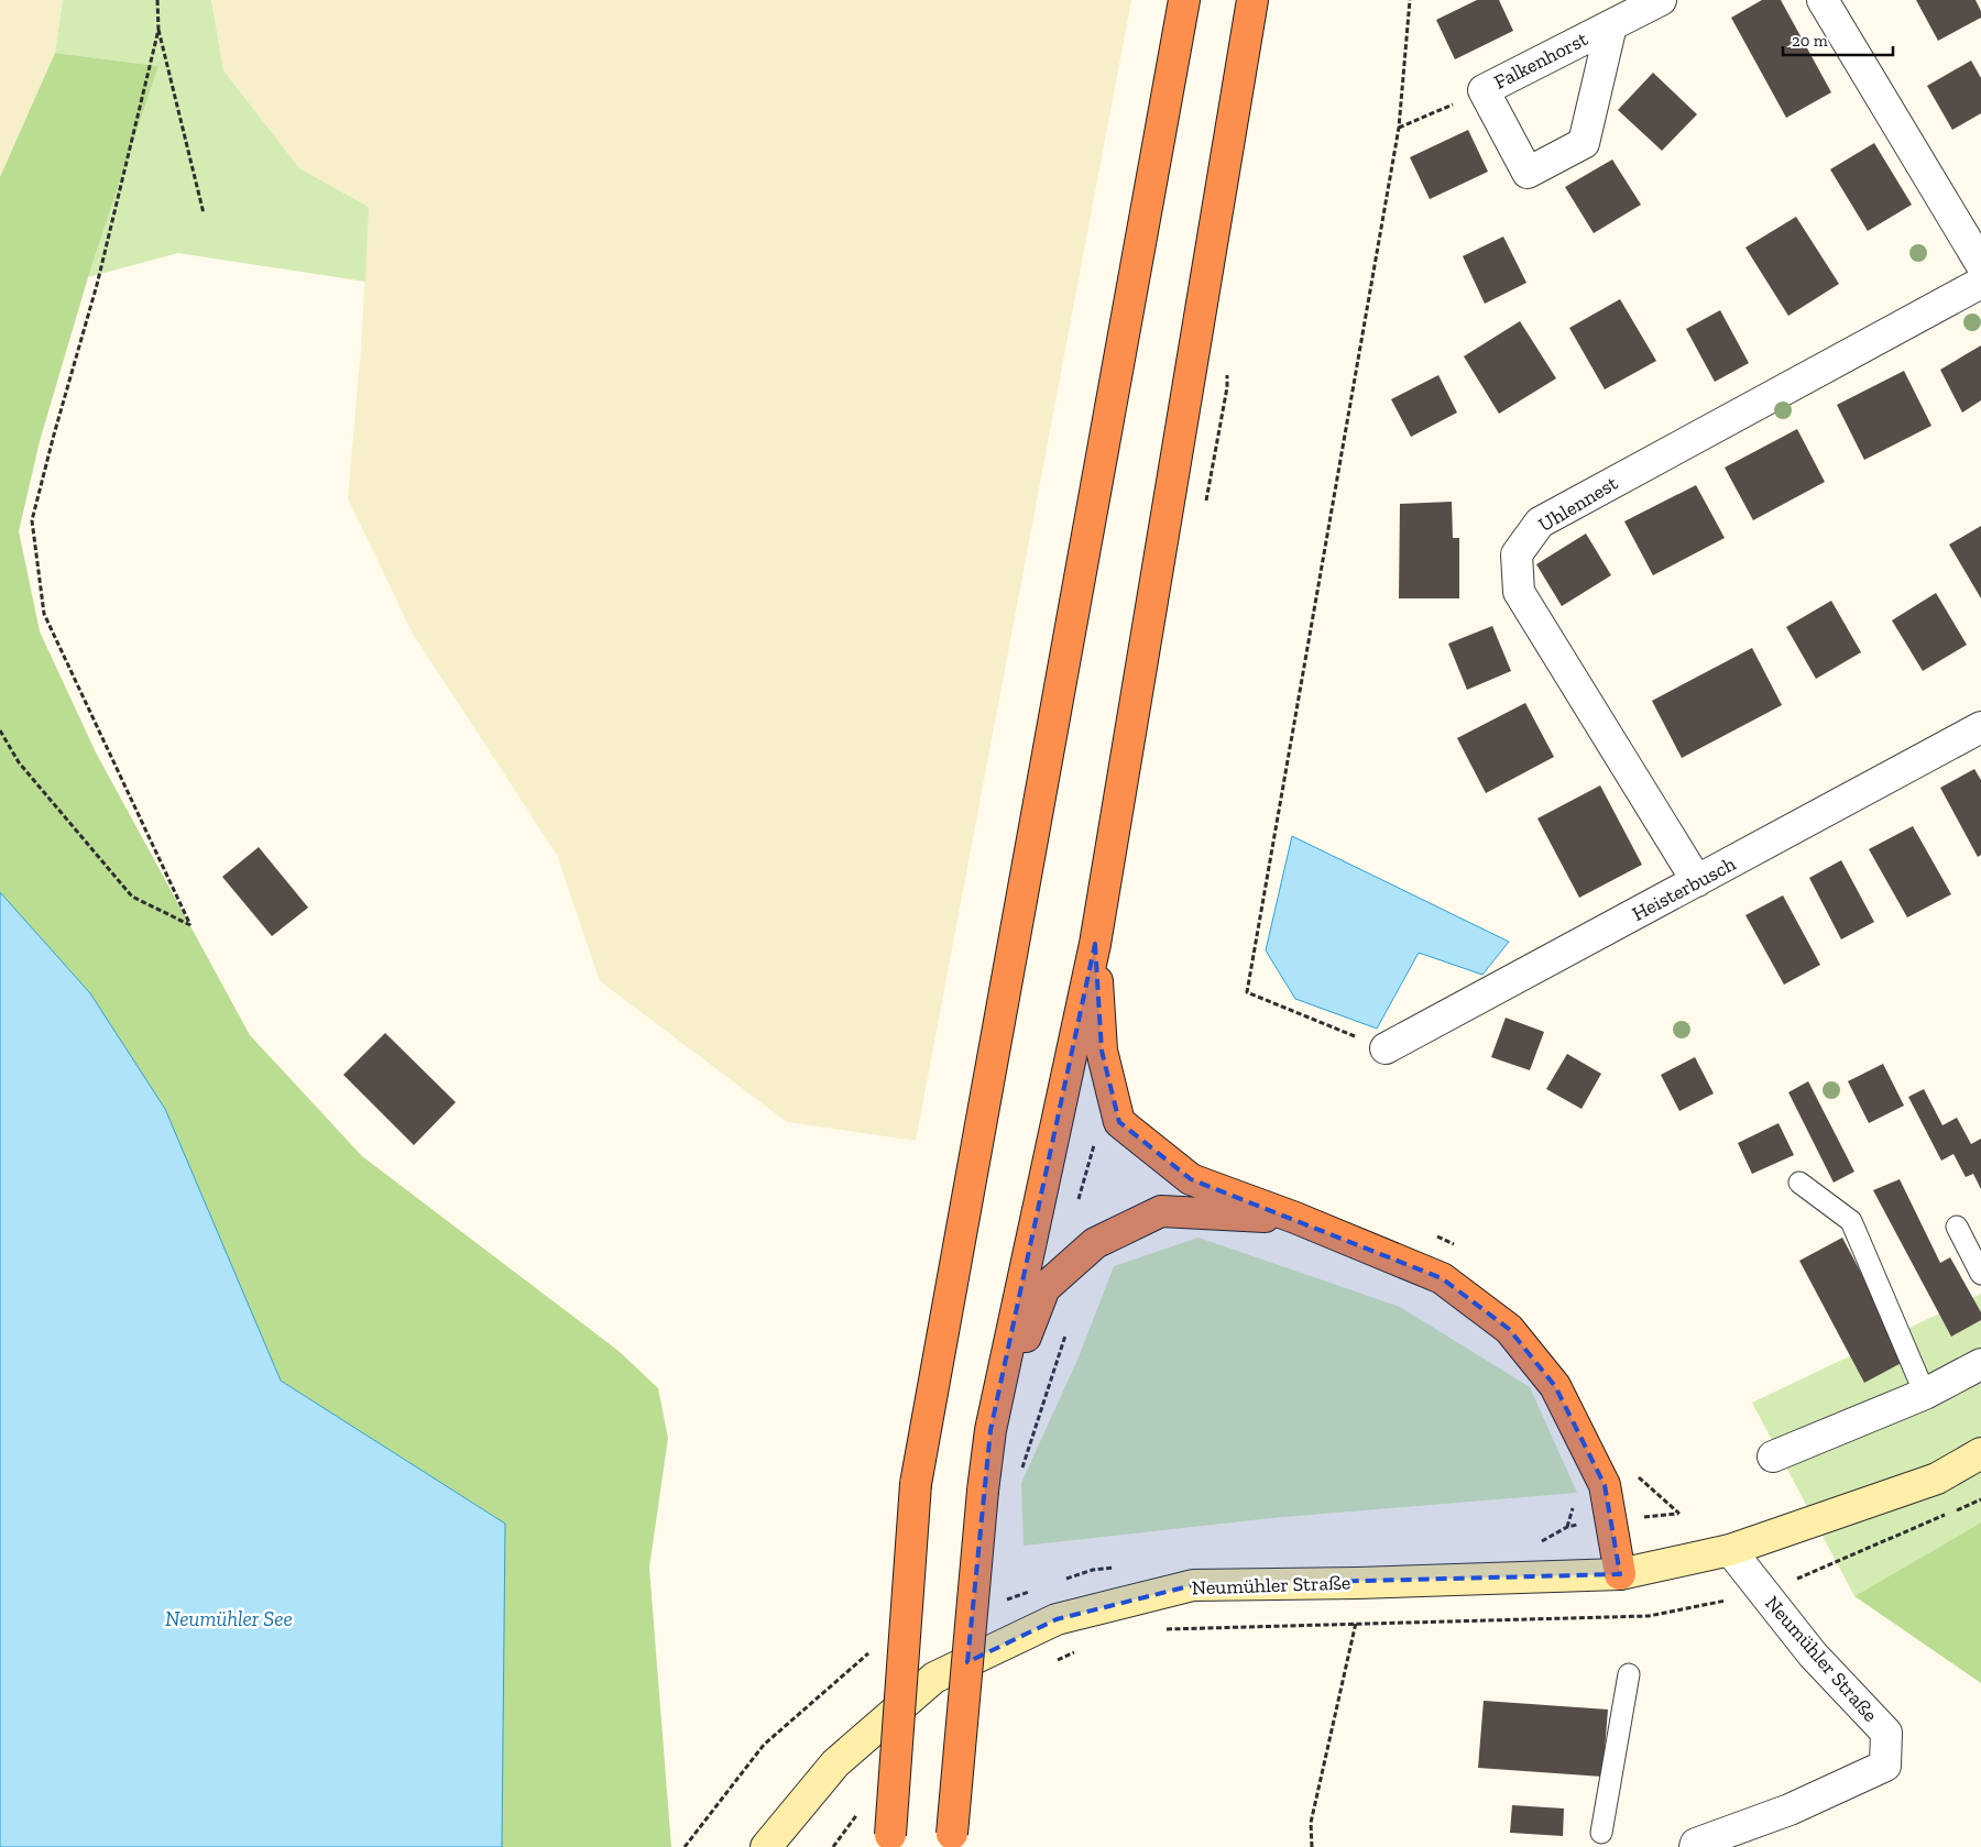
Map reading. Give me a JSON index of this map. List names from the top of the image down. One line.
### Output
{"streets":{"main road":["Neumühler Straße"],"street":["Falkenhorst","Uhlennest","Heisterbusch"]},"crossings":[["Uhlennest","Heisterbusch"]],"water":["Neumühler See"],"scale_bar":"20 m"}
